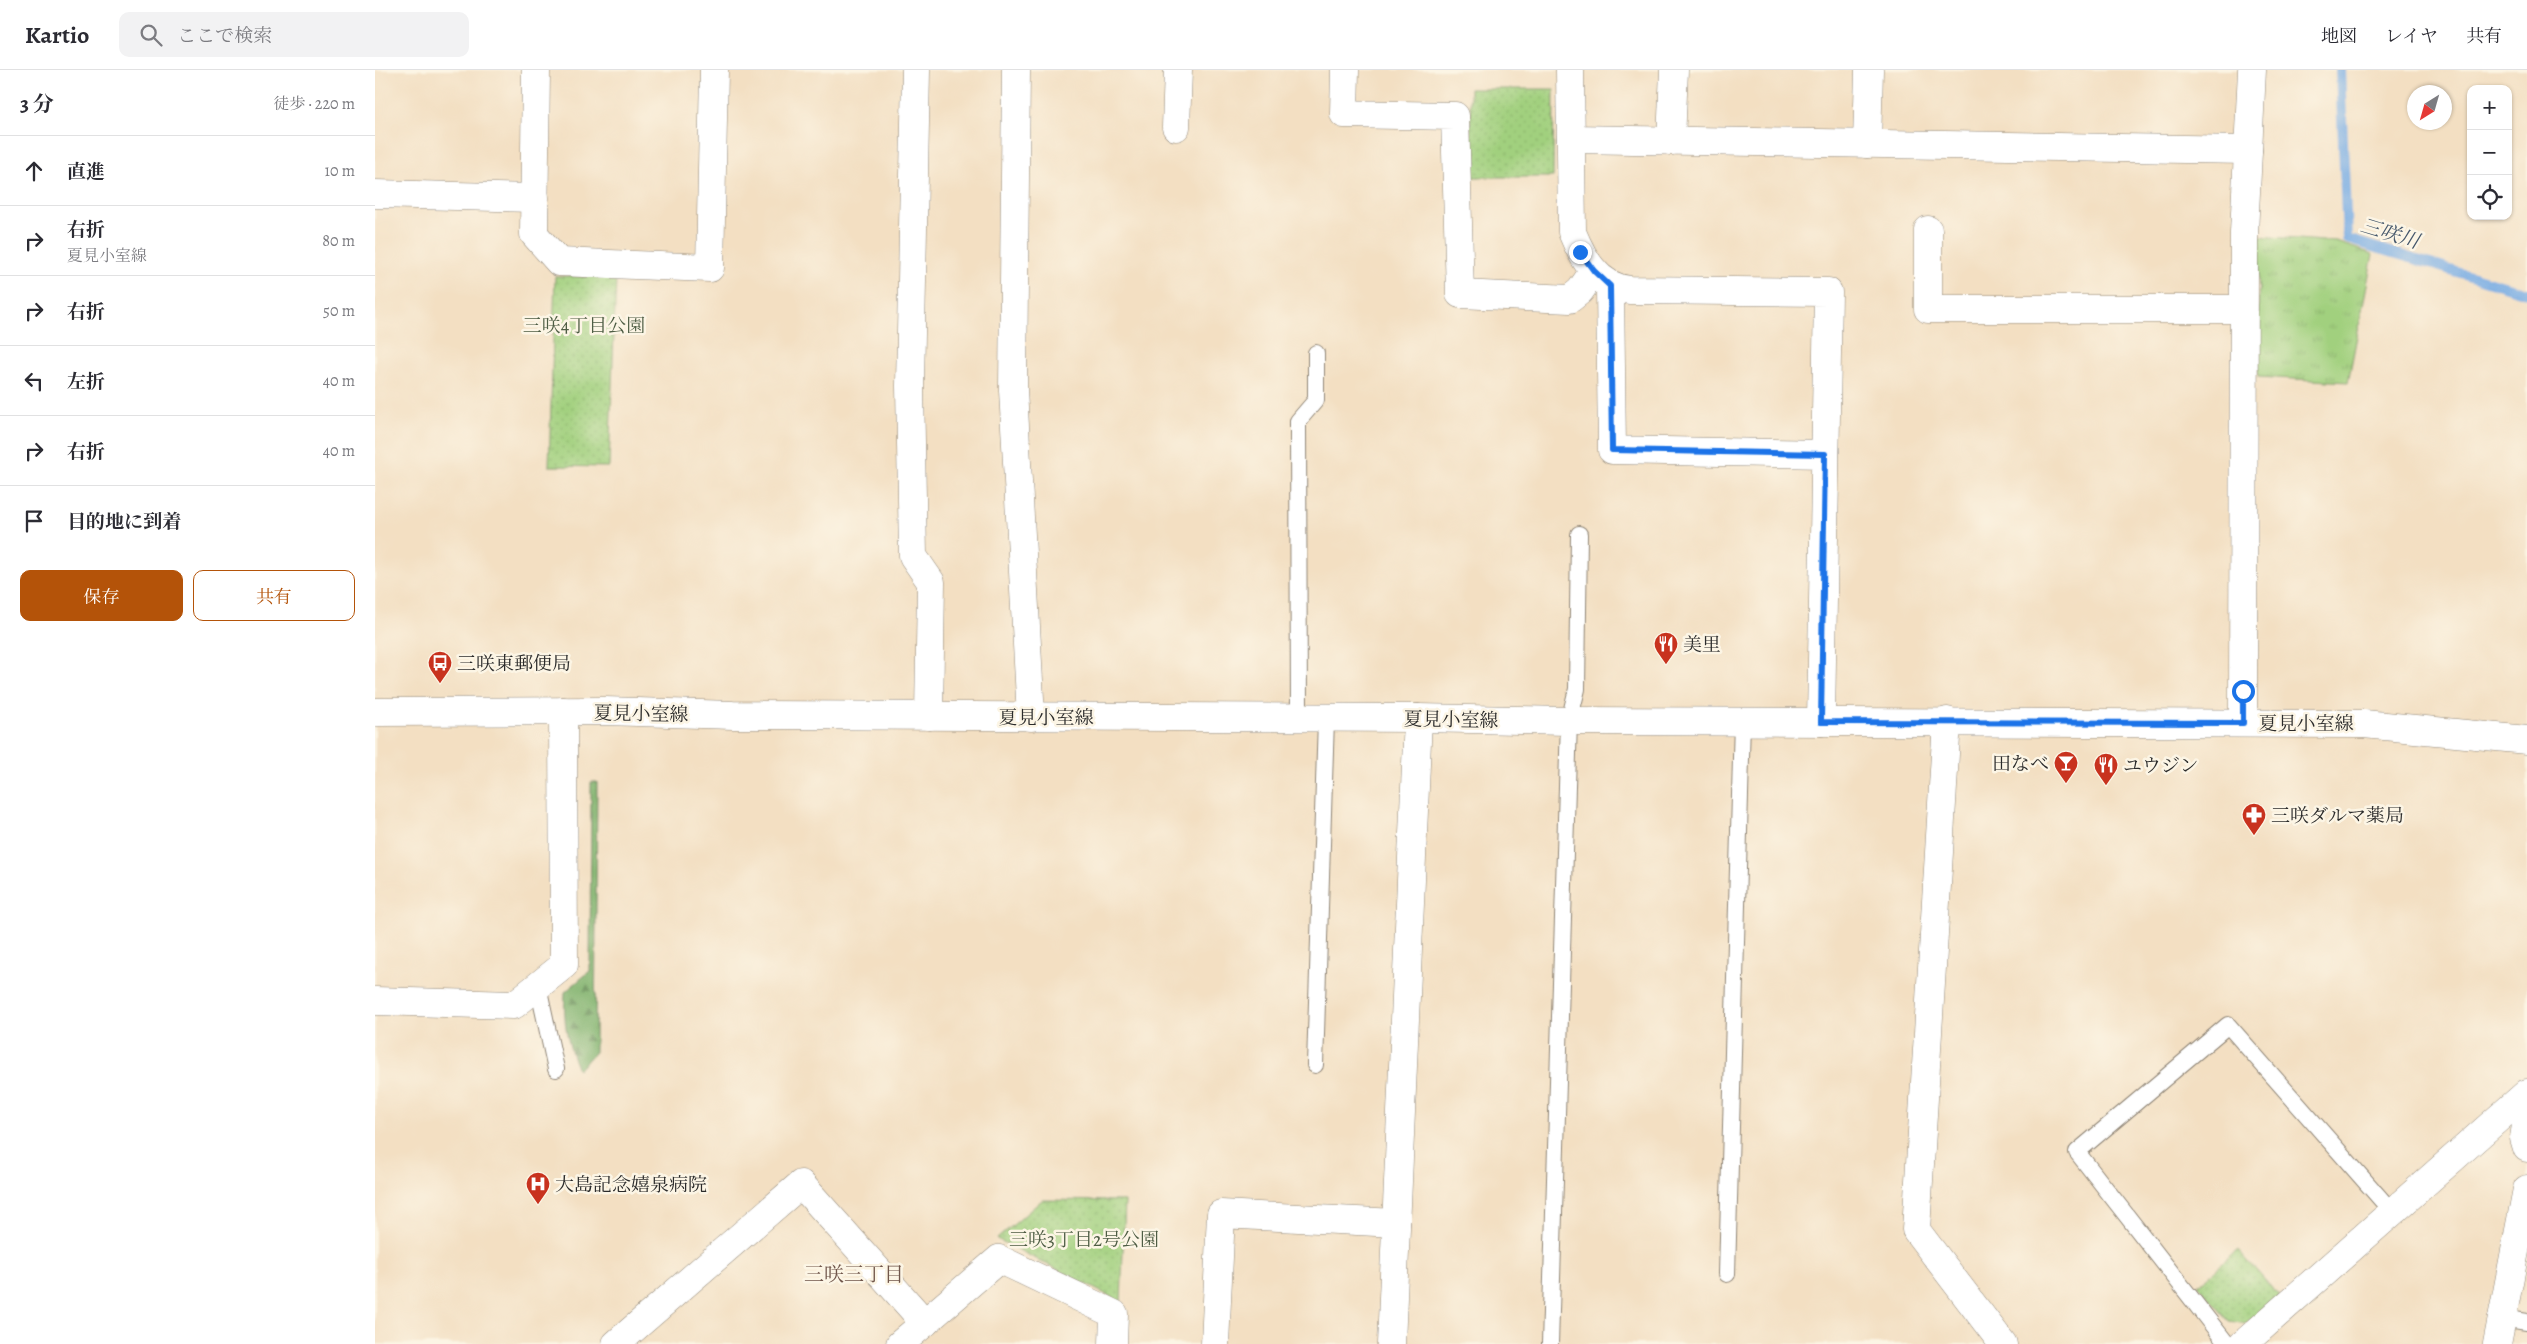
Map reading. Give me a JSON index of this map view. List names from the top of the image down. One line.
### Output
{"streets":{"street":["夏見小室線"]},"districts":["三咲三丁目"],"water":["三咲川"],"parks":["三咲4丁目公園","三咲3丁目2号公園"],"places":{"restaurant":["美里","ユウジン"],"bus stop":["三咲東郵便局"],"bar":["田なべ"],"pharmacy":["三咲ダルマ薬局"],"hospital":["大島記念嬉泉病院"]},"north":"bottom left","page":{"header":"Kartio","search":"ここで検索","nav":["地図","レイヤ","共有"],"heading":["3 分","徒歩 · 220 m"],"map_buttons":["+","−"],"list":[["直進","10 m"],["右折","夏見小室線","80 m"],["右折","50 m"],["左折","40 m"],["右折","40 m"],"目的地に到着"],"buttons":["保存","共有"]}}
